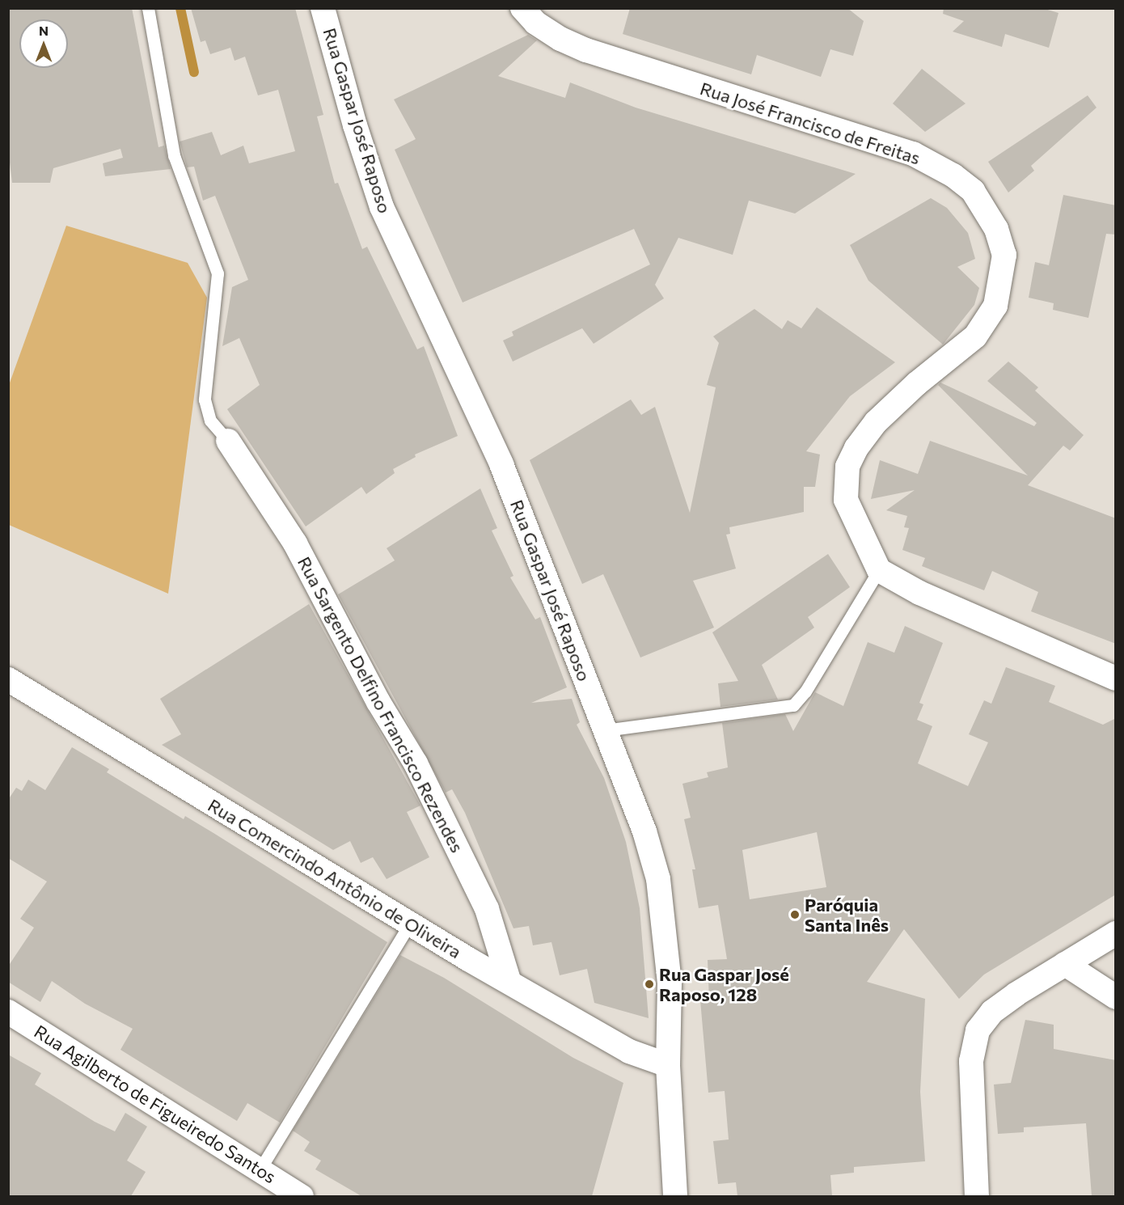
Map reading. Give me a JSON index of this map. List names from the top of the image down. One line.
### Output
{"streets":{"street":["Rua Gaspar José Raposo","Rua José Francisco de Freitas","Rua Sargento Delfino Francisco Rezendes","Rua Comercindo Antônio de Oliveira","Rua Agilberto de Figueiredo Santos"]},"crossings":[["Rua Gaspar José Raposo","Rua Comercindo Antônio de Oliveira"],["Rua Sargento Delfino Francisco Rezendes","Rua Comercindo Antônio de Oliveira"]],"places":["Paróquia Santa Inês","Rua Gaspar José Raposo, 128"],"north":"top"}
